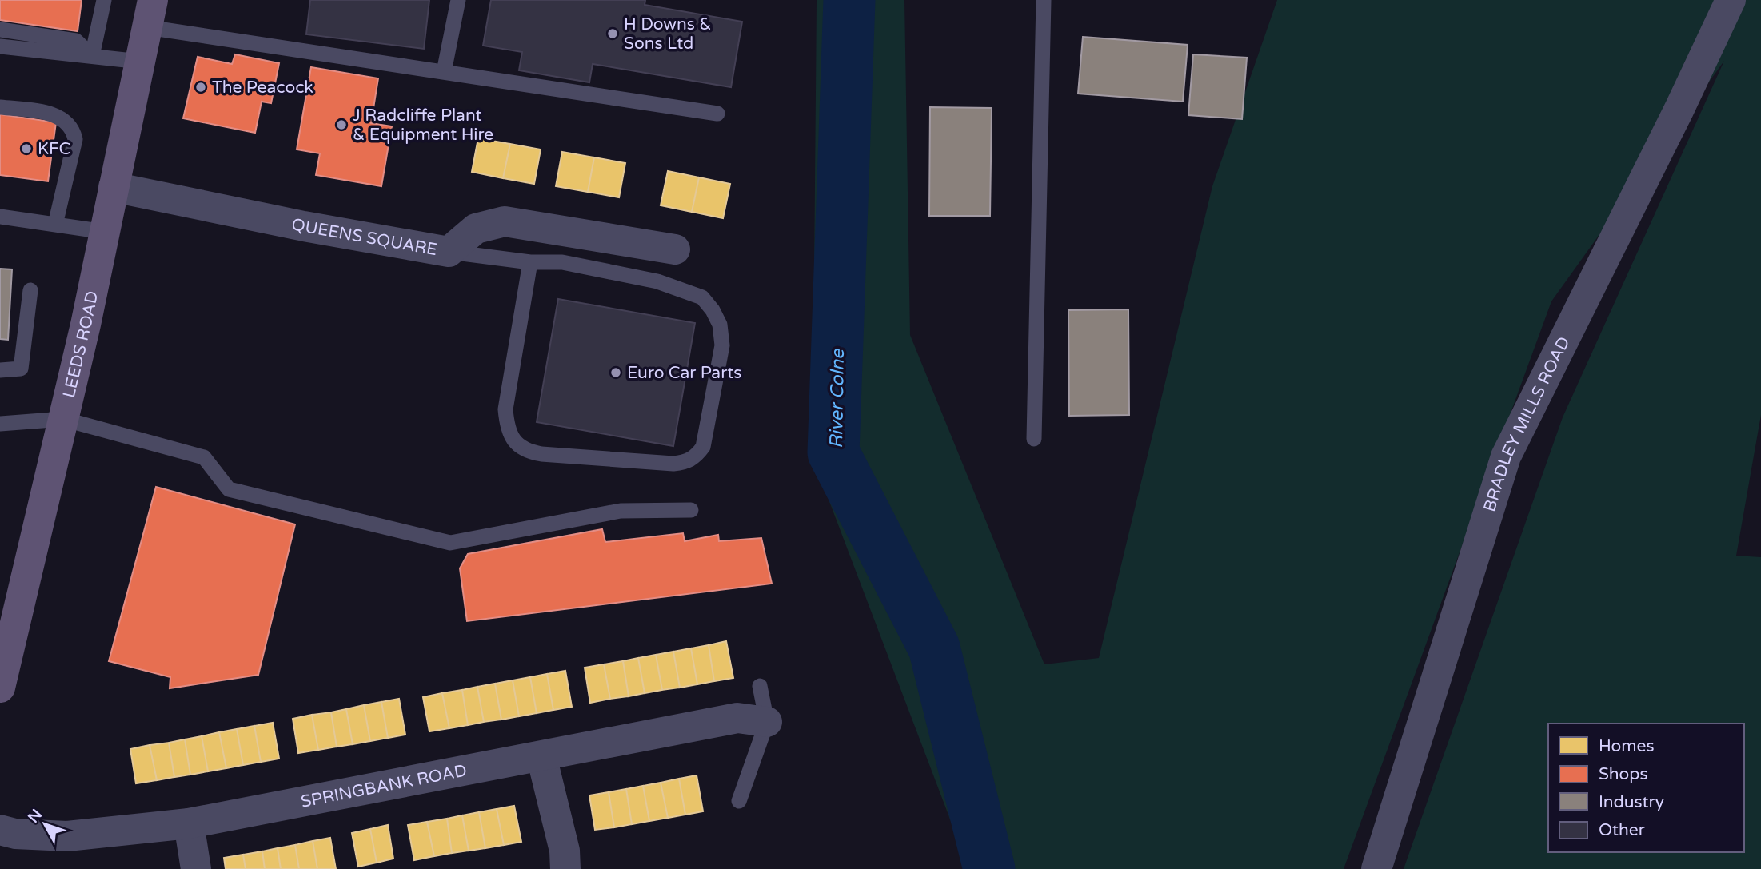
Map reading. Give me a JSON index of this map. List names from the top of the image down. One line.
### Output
{"streets":{"main road":["LEEDS ROAD"],"street":["QUEENS SQUARE","BRADLEY MILLS ROAD","SPRINGBANK ROAD"]},"crossings":[["QUEENS SQUARE","LEEDS ROAD"]],"water":["River Colne"],"places":["H Downs & Sons Ltd","The Peacock","J Radcliffe Plant & Equipment Hire","KFC","Euro Car Parts"],"legend":["Homes","Shops","Industry","Other"],"north":"top left"}
